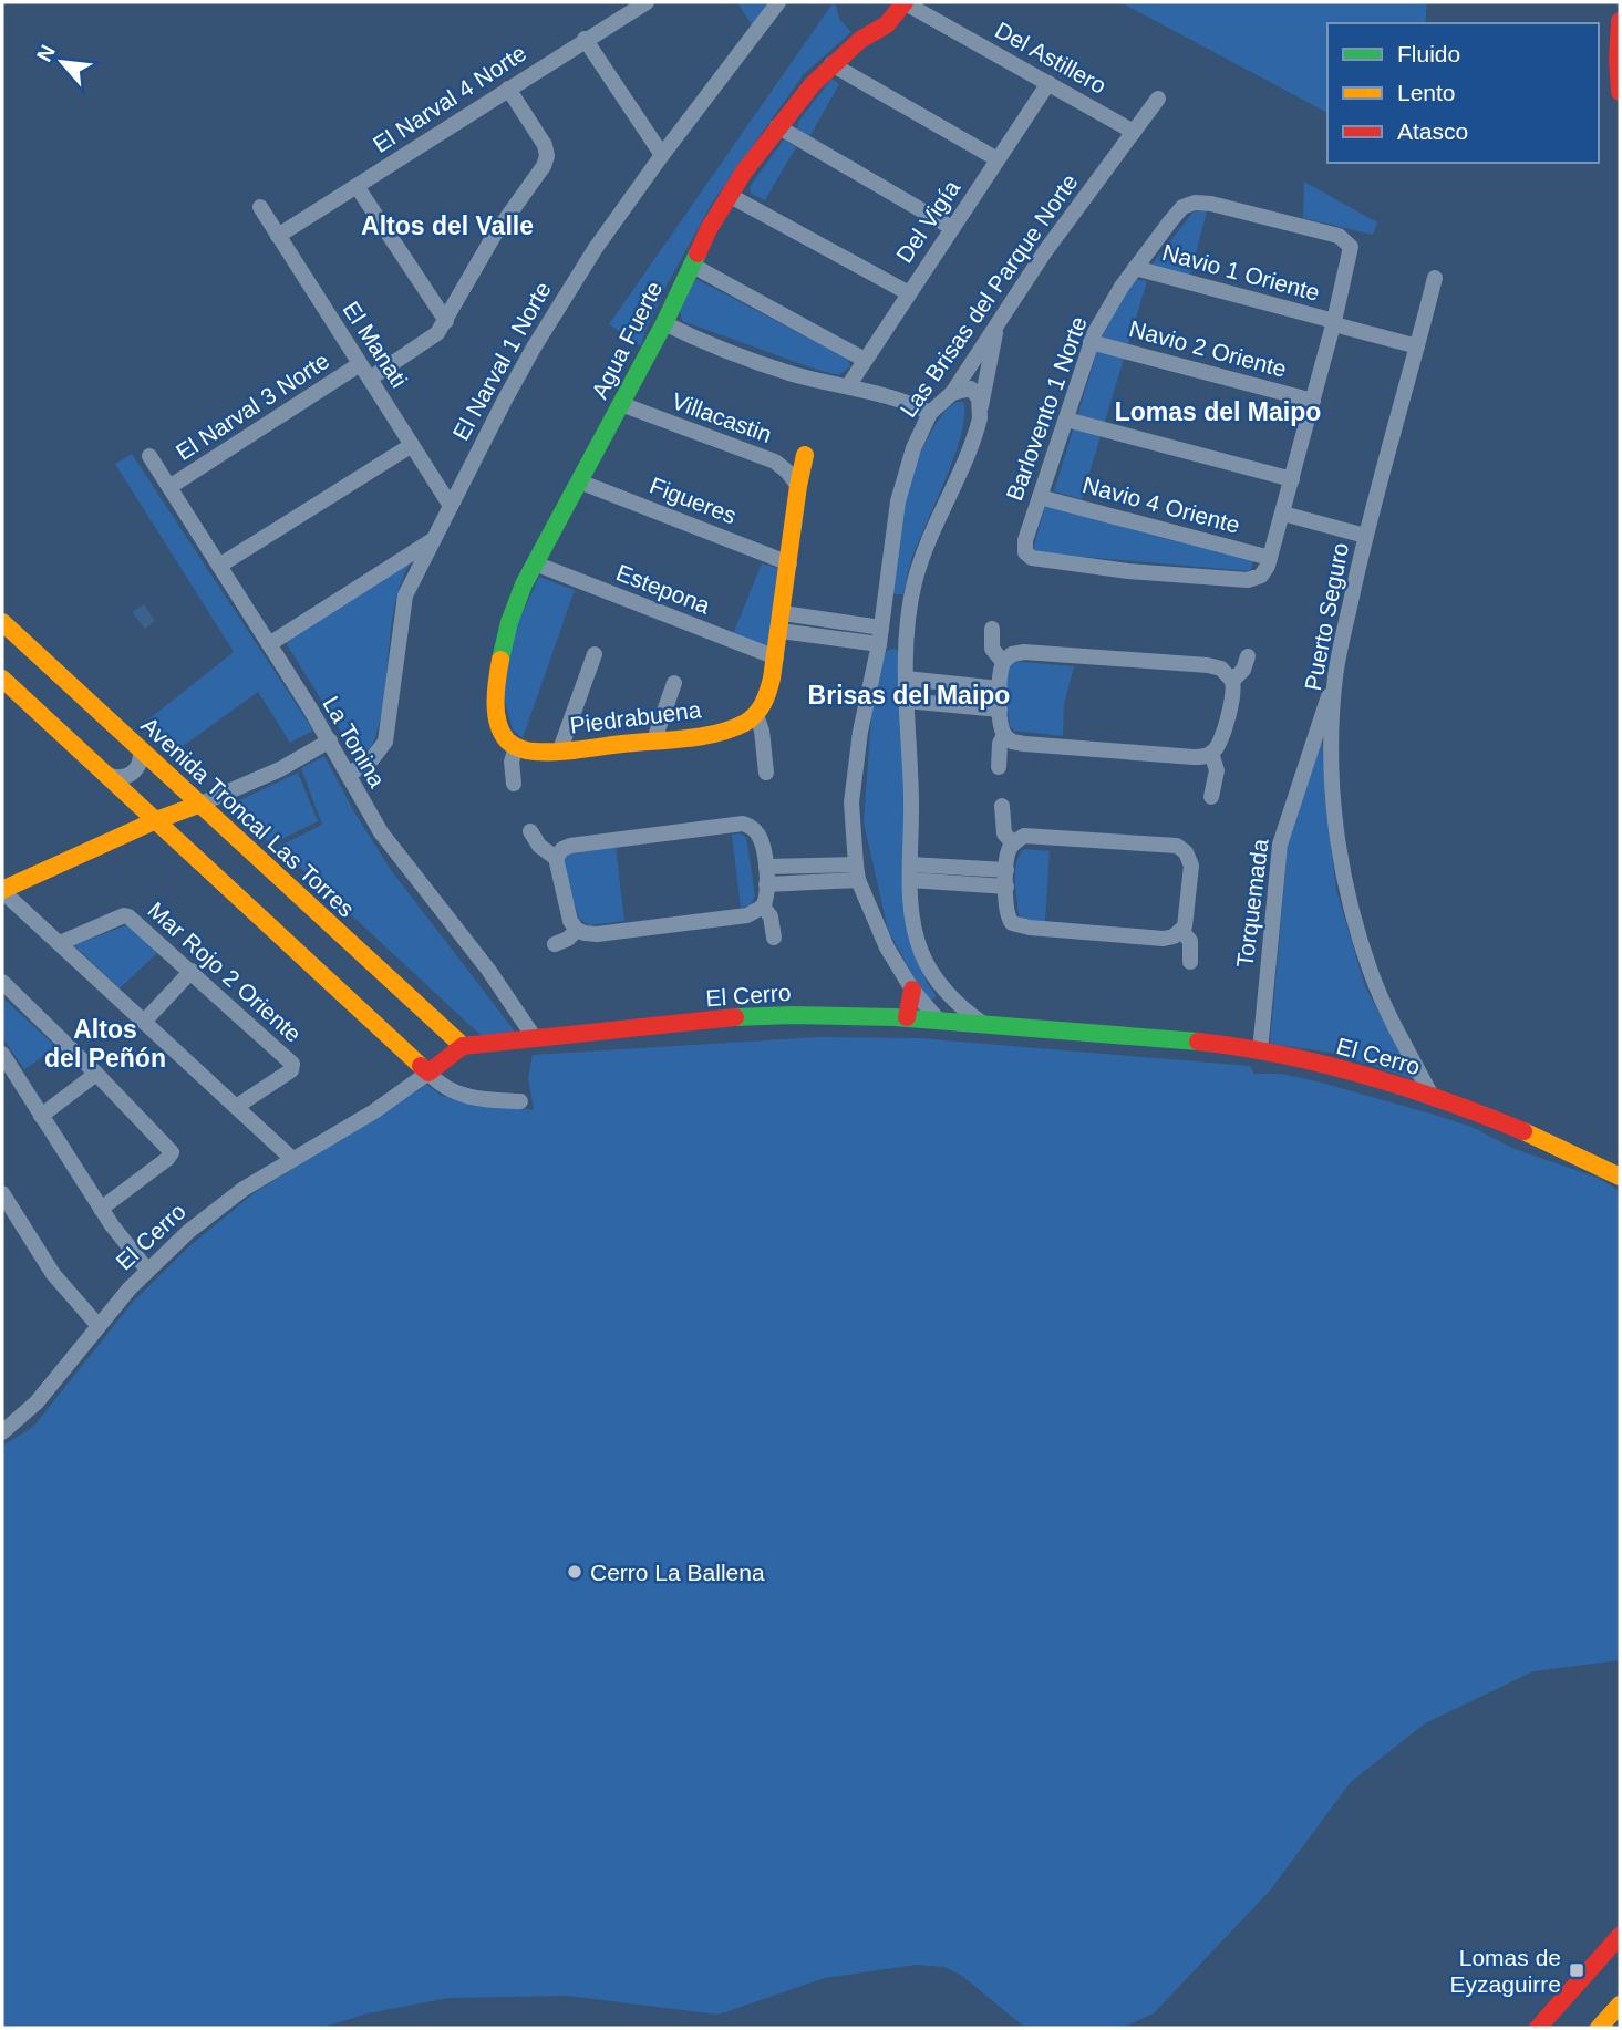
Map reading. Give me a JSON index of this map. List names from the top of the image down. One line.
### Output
{"streets":{"street":["Del Astillero","El Narval 4 Norte","Del Vigía","Navio 1 Oriente","Las Brisas del Parque Norte","Agua Fuerte","El Manati","Navio 2 Oriente","El Narval 1 Norte","El Narval 3 Norte","Barlovento 1 Norte","Villacastin","Figueres","Navio 4 Oriente","Estepona","Puerto Seguro","Piedrabuena","La Tonina","Avenida Troncal Las Torres","Torquemada","Mar Rojo 2 Oriente","El Cerro"]},"crossings":[["Del Astillero","Del Vigía"],["Del Astillero","Las Brisas del Parque Norte"],["Del Astillero","Agua Fuerte"],["El Narval 4 Norte","El Manati"],["Navio 1 Oriente","Barlovento 1 Norte"],["Navio 1 Oriente","Puerto Seguro"],["Las Brisas del Parque Norte","El Cerro"],["Agua Fuerte","Villacastin"],["Agua Fuerte","Figueres"],["Agua Fuerte","Estepona"],["Agua Fuerte","Piedrabuena"],["El Manati","El Narval 1 Norte"],["El Manati","El Narval 3 Norte"],["Navio 2 Oriente","Barlovento 1 Norte"],["El Narval 1 Norte","La Tonina"],["El Narval 3 Norte","La Tonina"],["Barlovento 1 Norte","Navio 4 Oriente"],["Puerto Seguro","Torquemada"],["Puerto Seguro","El Cerro"],["La Tonina","El Cerro"],["Avenida Troncal Las Torres","El Cerro"],["Torquemada","El Cerro"]],"districts":["Altos del Valle","Lomas del Maipo","Brisas del Maipo","Altos del Peñón"],"places":{"other":["Cerro La Ballena"],"transit":["Lomas de Eyzaguirre"]},"legend":["Fluido","Lento","Atasco"],"north":"top left"}
